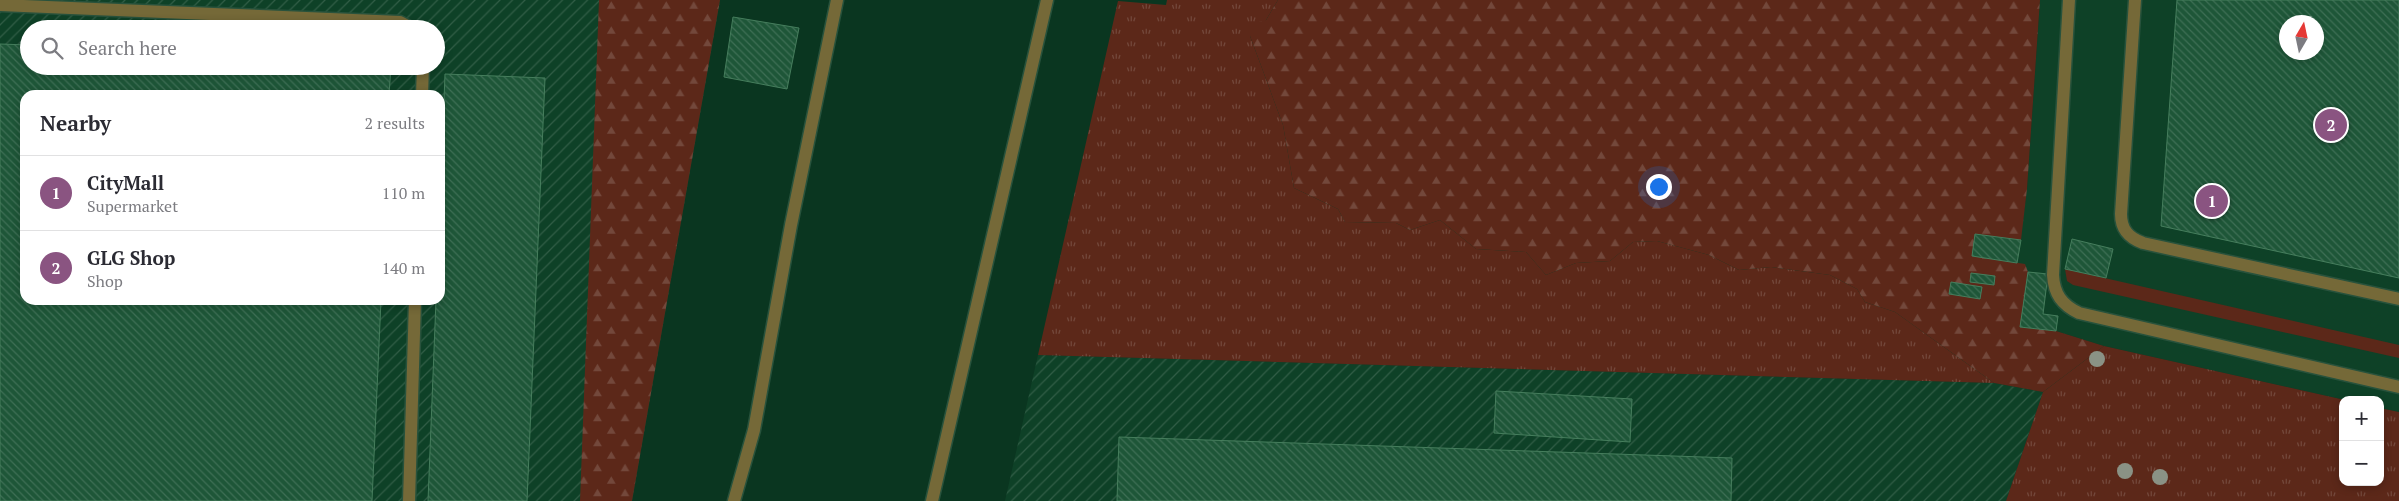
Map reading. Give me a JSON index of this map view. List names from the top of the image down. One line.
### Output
{"north":"top","page":{"search":"Search here","heading":["Nearby","2 results"],"pins":["2","1"],"list":[{"mark":"1","name":"CityMall","note":"Supermarket","value":"110 m"},{"mark":"2","name":"GLG Shop","note":"Shop","value":"140 m"}],"map_buttons":["+","−"]}}
